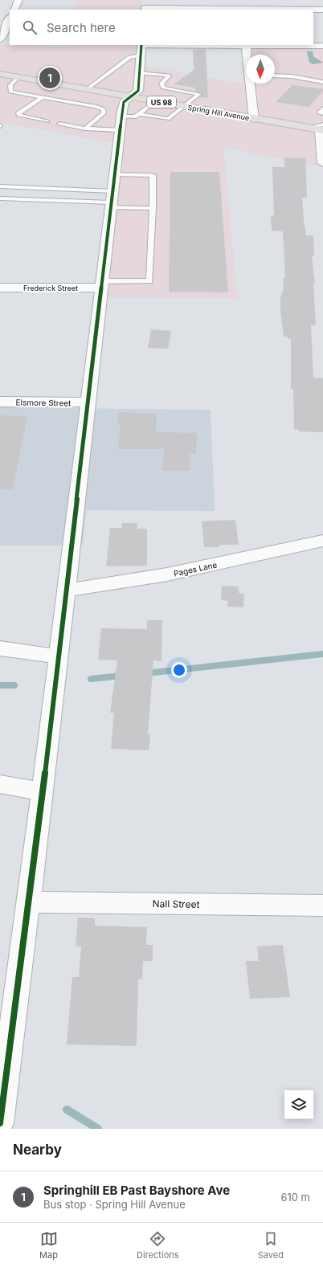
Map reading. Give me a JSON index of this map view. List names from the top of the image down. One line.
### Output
{"streets":{"main road":["US 98","Spring Hill Avenue"],"street":["Frederick Street","Elsmore Street","Pages Lane","Nall Street"]},"north":"bottom","page":{"search":"Search here","pins":"1","heading":"Nearby","list":[{"mark":"1","name":"Springhill EB Past Bayshore Ave","note":"Bus stop · Spring Hill Avenue","value":"610 m"}],"nav":["Map","Directions","Saved"]}}
